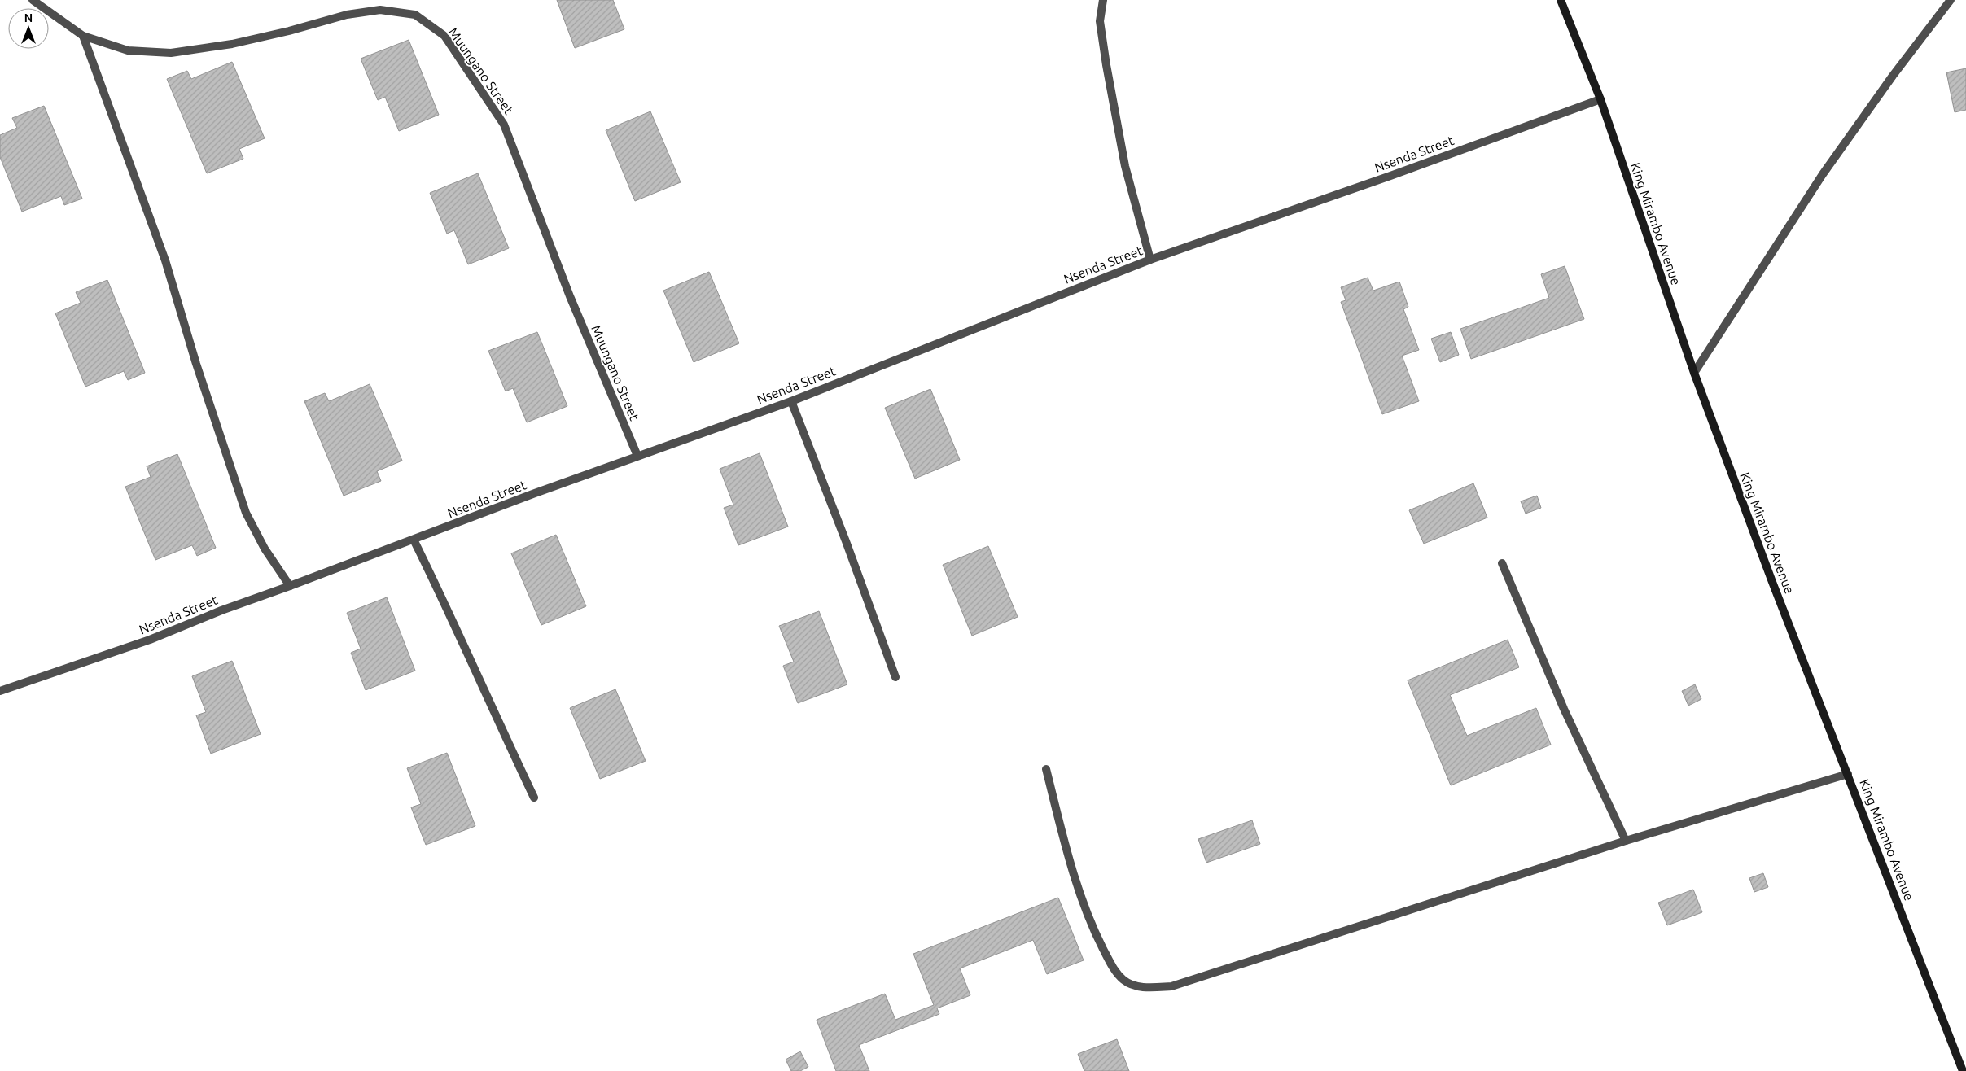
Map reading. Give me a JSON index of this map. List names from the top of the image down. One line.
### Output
{"streets":{"main road":["King Mirambo Avenue"],"street":["Muungano Street","Nsenda Street"]},"crossings":[["Muungano Street","Nsenda Street"],["Nsenda Street","King Mirambo Avenue"]],"north":"top"}
